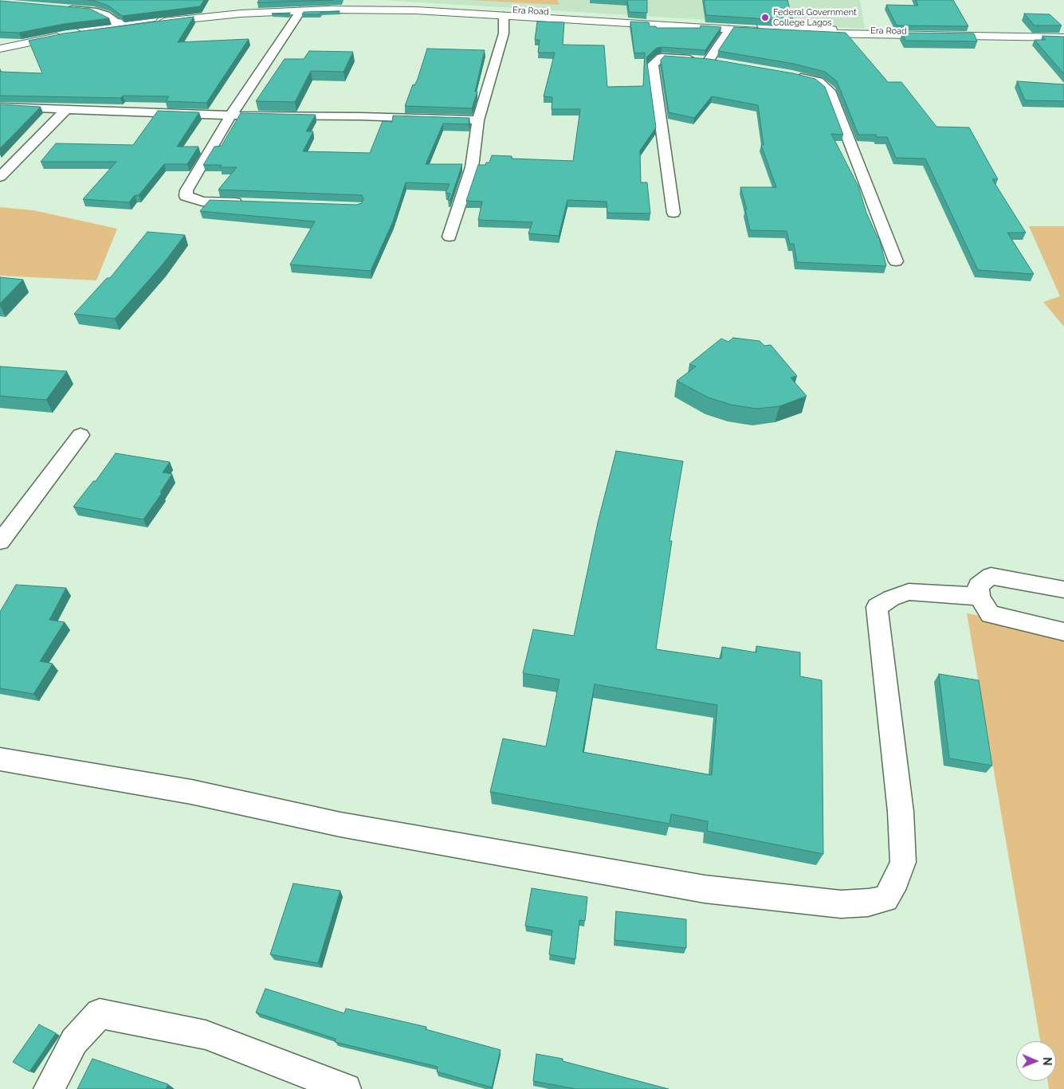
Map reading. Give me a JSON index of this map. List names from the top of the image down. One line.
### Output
{"streets":{"main road":["Era Road"]},"places":["Federal Government College Lagos"],"north":"right"}
